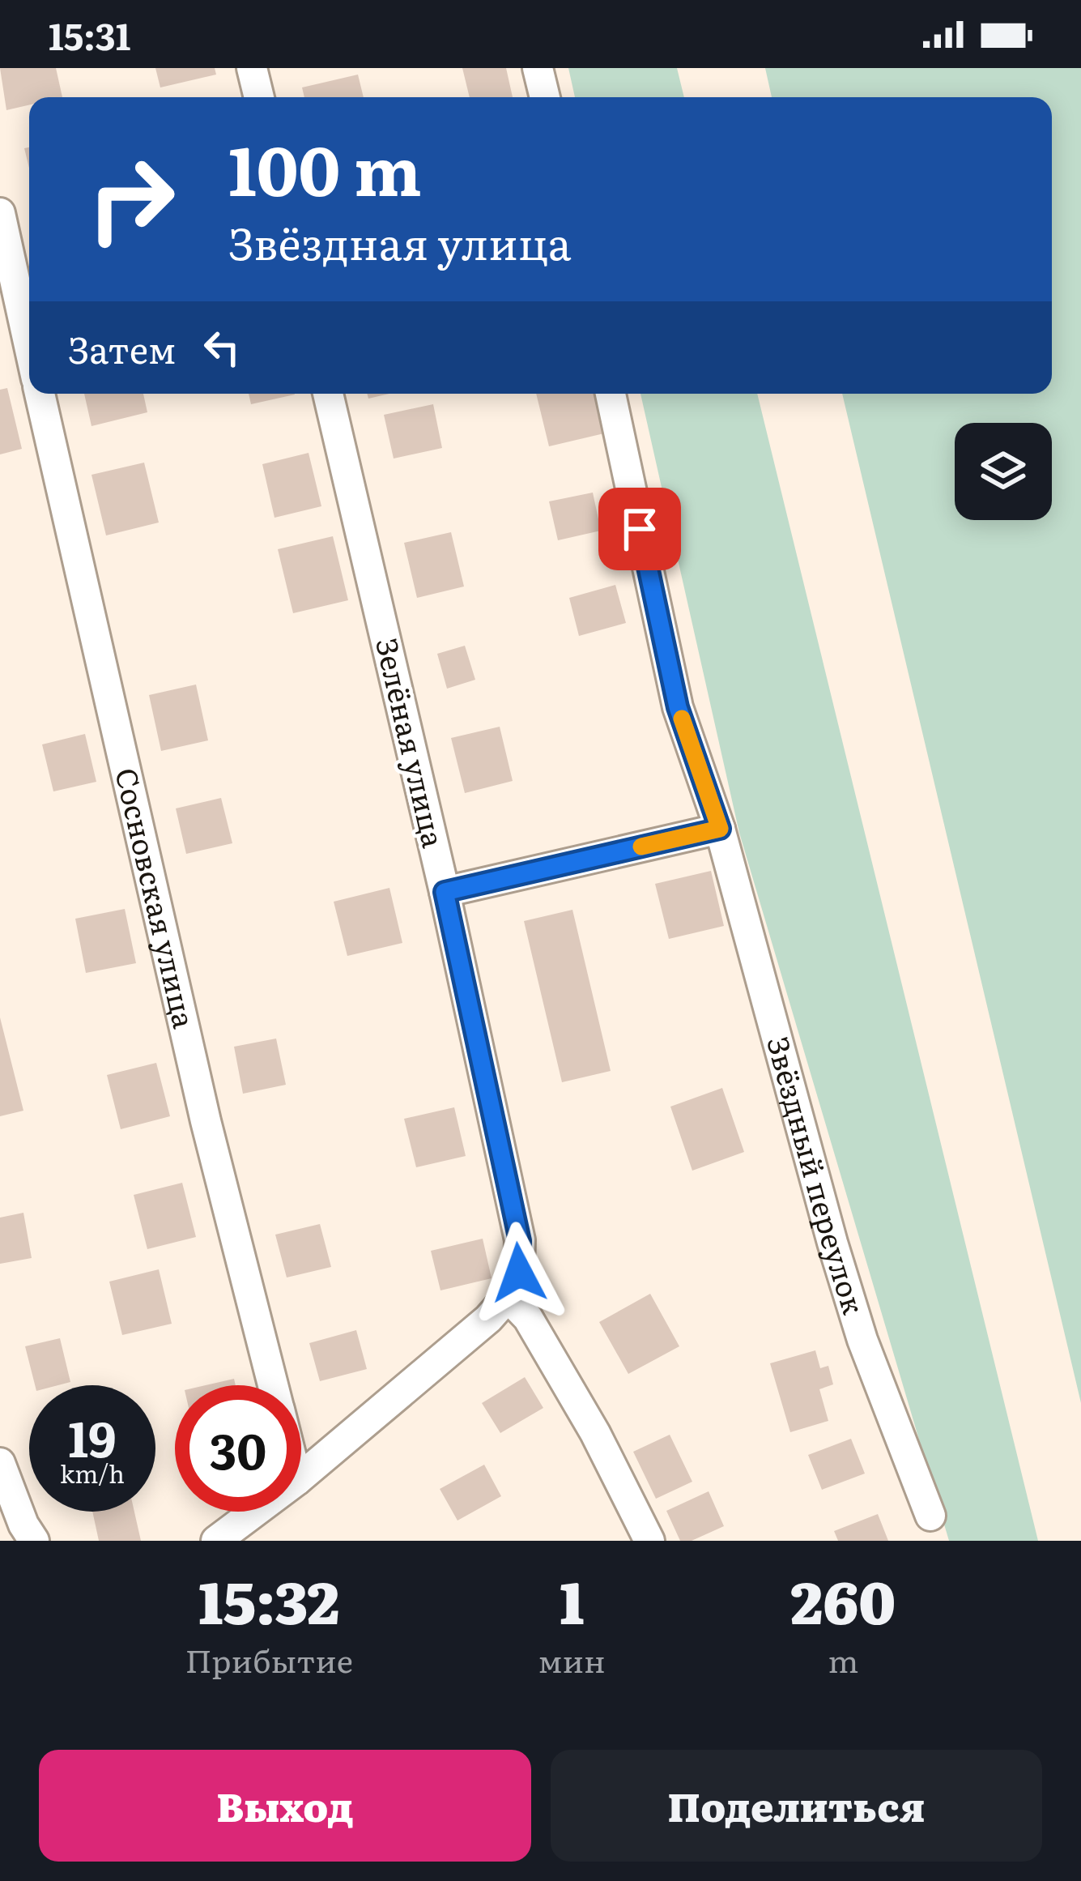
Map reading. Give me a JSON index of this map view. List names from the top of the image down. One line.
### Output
{"streets":{"street":["Зелёная улица","Сосновская улица","Звёздный переулок"]},"page":{"status":"15:31","turn":["100 m","Звёздная улица"],"then":"Затем","speed":"19 km/h","limit":"30","eta":["15:32","Прибытие","1","мин","260","m"],"buttons":["Выход","Поделиться"]}}
